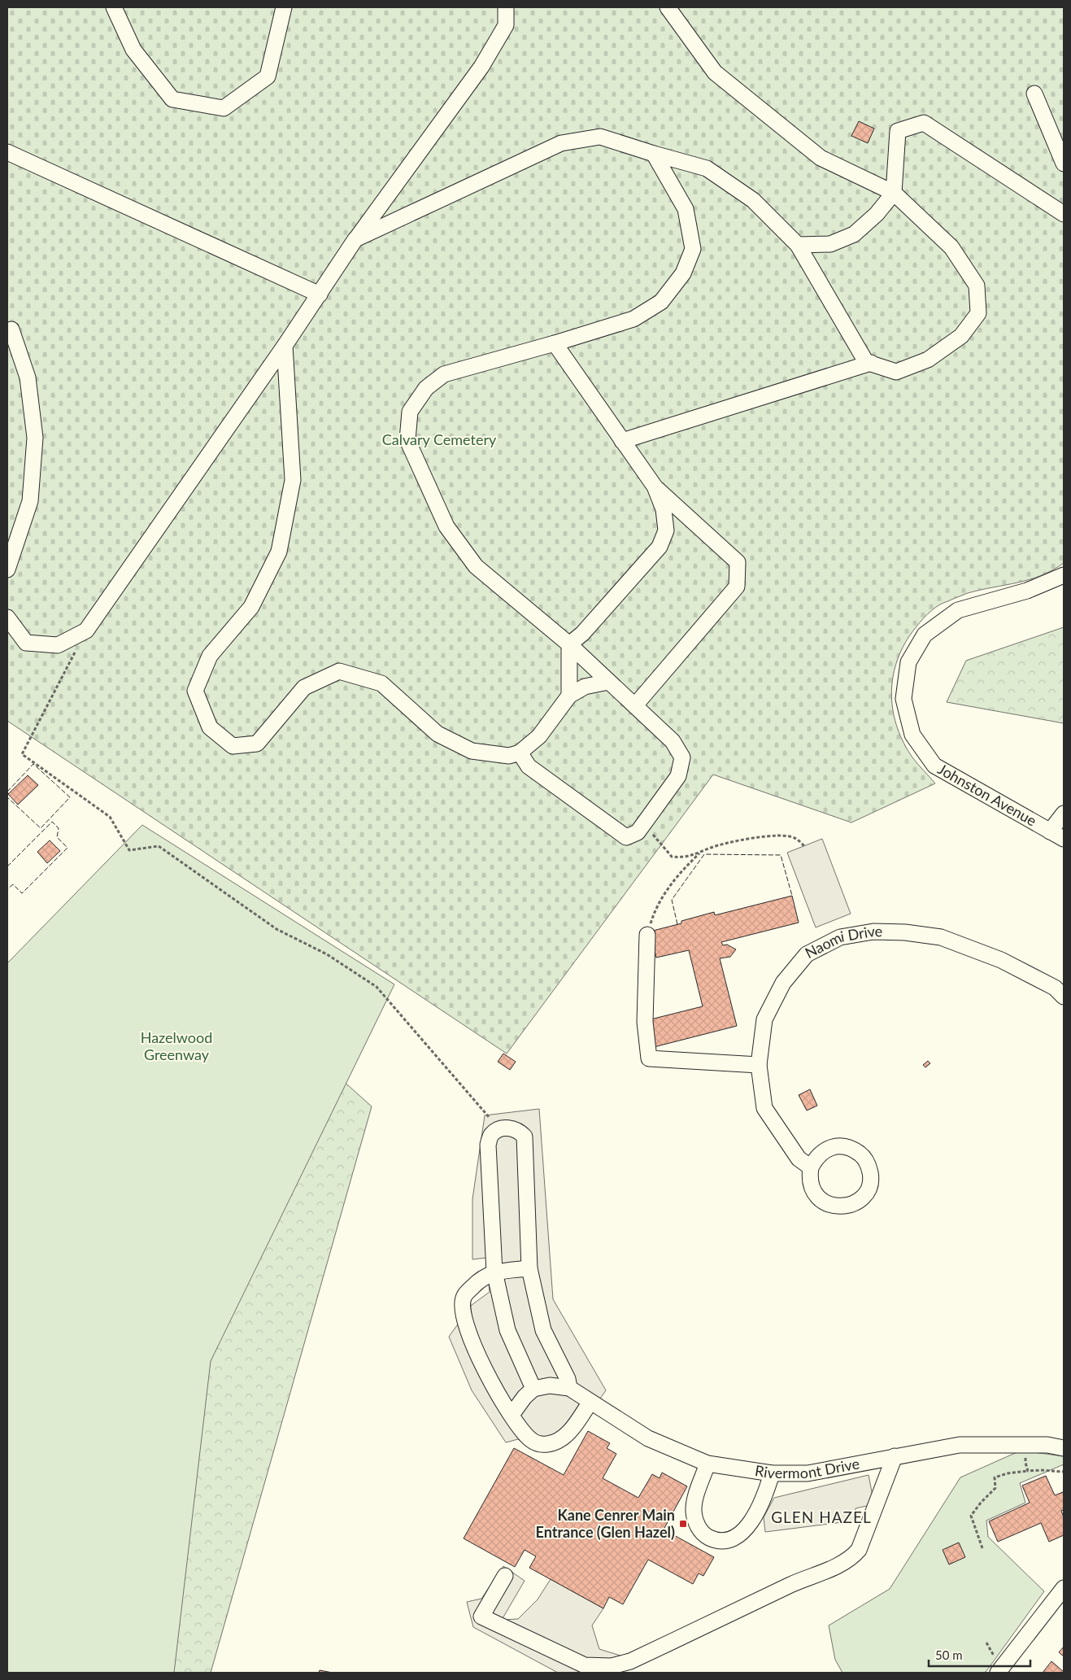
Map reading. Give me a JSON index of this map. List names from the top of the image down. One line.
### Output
{"streets":{"street":["Johnston Avenue","Naomi Drive","Rivermont Drive"]},"districts":["GLEN HAZEL"],"parks":["Calvary Cemetery","Hazelwood Greenway"],"places":{"transit":["Kane Cenrer Main Entrance (Glen Hazel)"]},"scale_bar":"50 m"}
